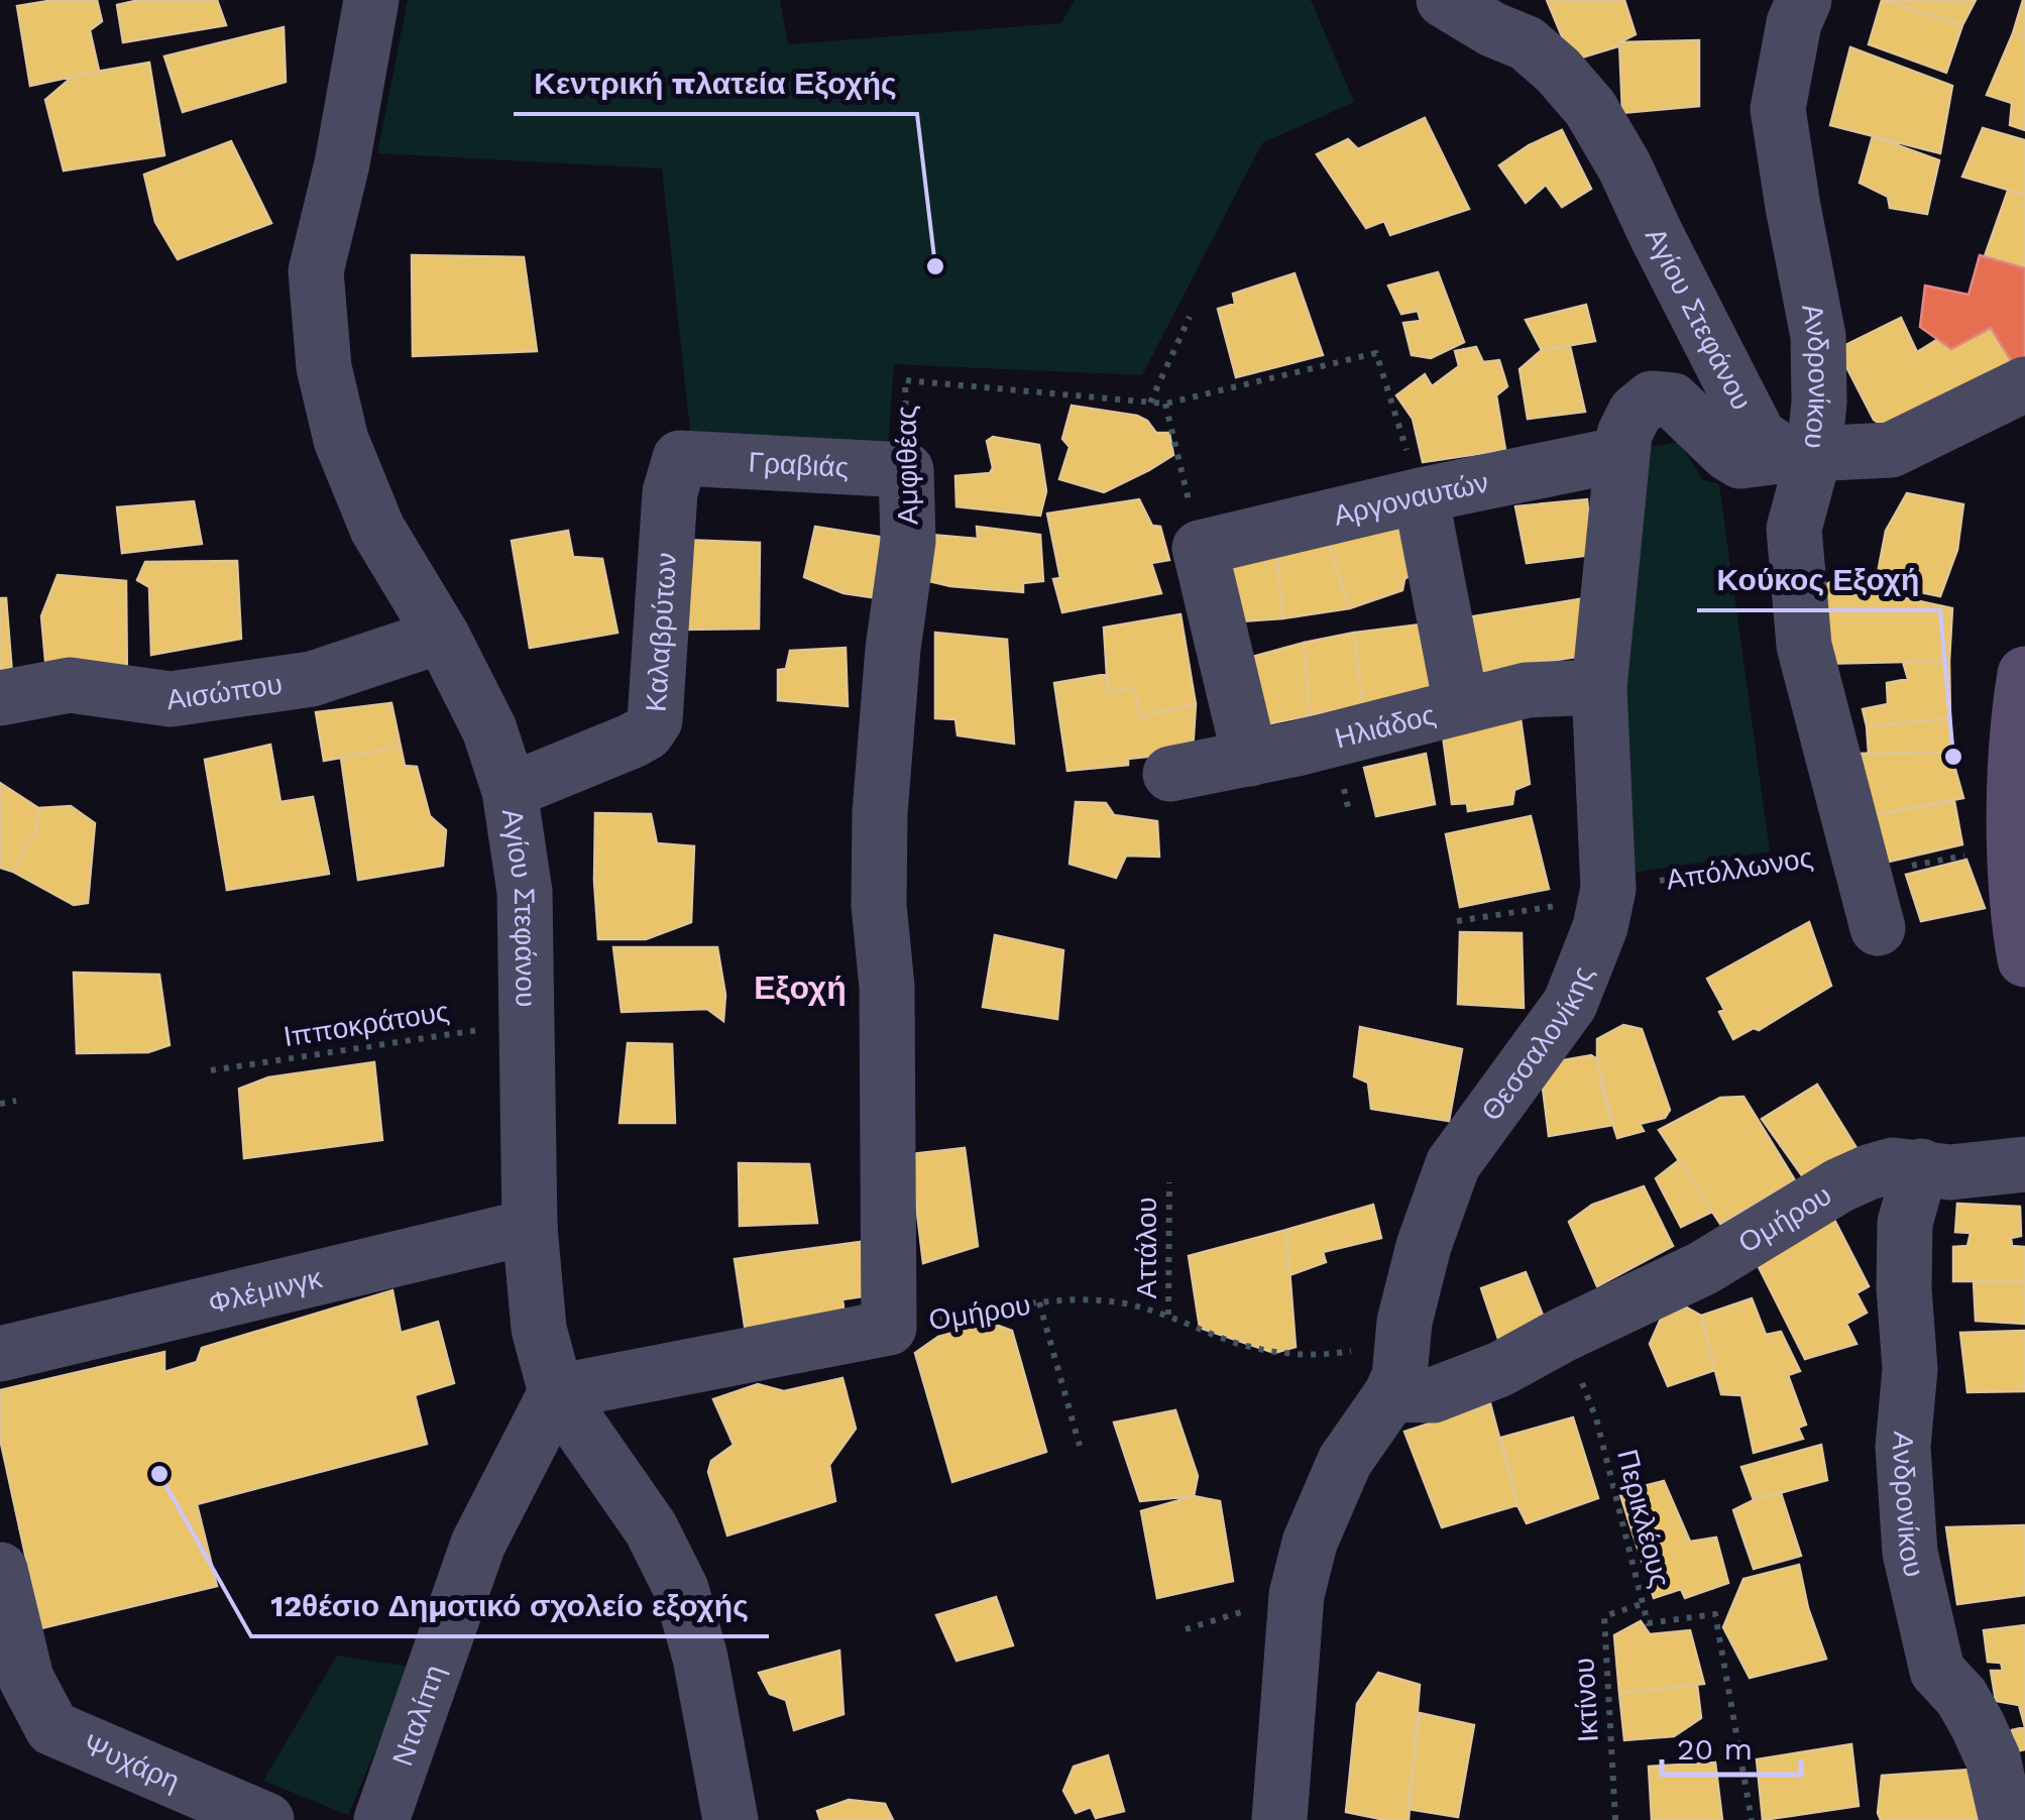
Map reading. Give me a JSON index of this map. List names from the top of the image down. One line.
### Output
{"streets":{"street":["Αγίου Στεφάνου","Ανδρονίκου","Γραβιάς","Αμφιθέας","Αργοναυτών","Καλαβρύτων","Αισώπου","Ηλιάδος","Θεσσαλονίκης","Ομήρου","Φλέμινγκ","Νταλίπη","Ψυχάρη"],"path":["Απόλλωνος","Ιπποκράτους","Αττάλου","Περικλέους","Ικτίνου"]},"crossings":[["Αγίου Στεφάνου","Ανδρονίκου"],["Αγίου Στεφάνου","Καλαβρύτων"],["Αγίου Στεφάνου","Αισώπου"],["Αγίου Στεφάνου","Ιπποκράτους"],["Αγίου Στεφάνου","Θεσσαλονίκης"],["Αγίου Στεφάνου","Ομήρου"],["Αγίου Στεφάνου","Φλέμινγκ"],["Αγίου Στεφάνου","Νταλίπη"],["Ανδρονίκου","Απόλλωνος"],["Ανδρονίκου","Θεσσαλονίκης"],["Ανδρονίκου","Ομήρου"],["Γραβιάς","Αμφιθέας"],["Γραβιάς","Καλαβρύτων"],["Αμφιθέας","Αργοναυτών"],["Αμφιθέας","Ομήρου"],["Αργοναυτών","Θεσσαλονίκης"],["Ηλιάδος","Θεσσαλονίκης"],["Απόλλωνος","Θεσσαλονίκης"],["Θεσσαλονίκης","Ομήρου"],["Ομήρου","Αττάλου"],["Ομήρου","Περικλέους"],["Ομήρου","Νταλίπη"],["Περικλέους","Ικτίνου"]],"districts":["Εξοχή"],"places":["Κεντρική πλατεία Εξοχής","Κούκος Εξοχή","12θέσιο Δημοτικό σχολείο εξοχής"],"scale_bar":"20 m"}
